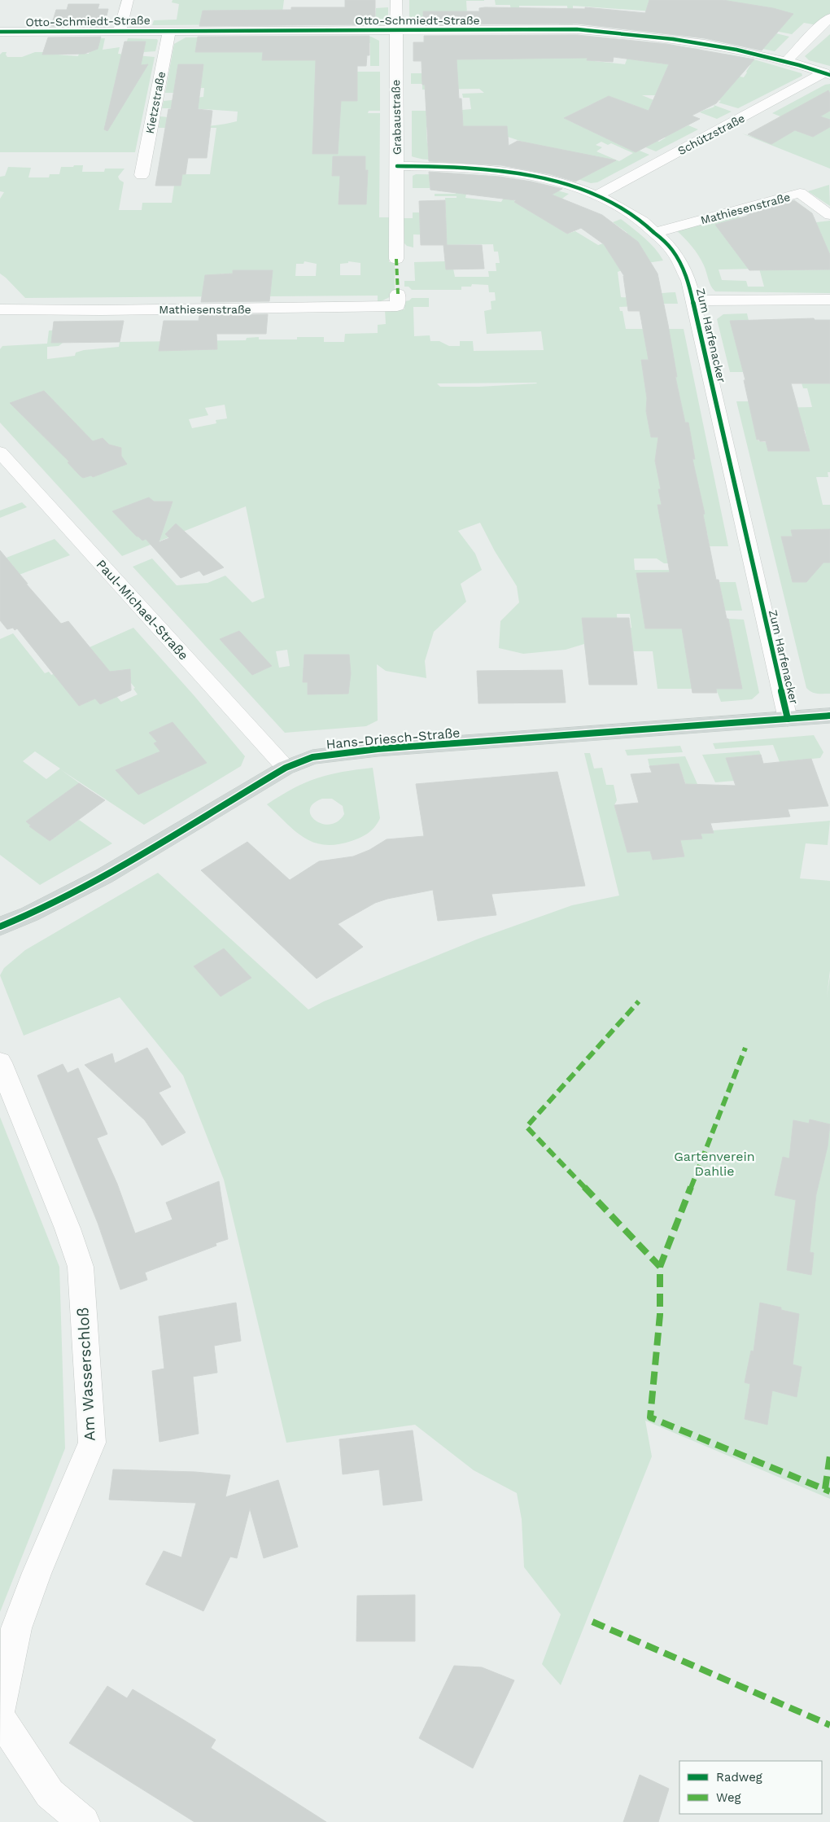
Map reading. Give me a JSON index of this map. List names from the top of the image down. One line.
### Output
{"streets":{"main road":["Hans-Driesch-Straße"],"street":["Otto-Schmiedt-Straße","Kietzstraße","Grabaustraße","Schützstraße","Mathiesenstraße","Zum Harfenacker","Paul-Michael-Straße","Am Wasserschloß"]},"crossings":[["Otto-Schmiedt-Straße","Kietzstraße"],["Otto-Schmiedt-Straße","Grabaustraße"],["Otto-Schmiedt-Straße","Schützstraße"],["Grabaustraße","Zum Harfenacker"],["Schützstraße","Zum Harfenacker"],["Mathiesenstraße","Zum Harfenacker"],["Zum Harfenacker","Hans-Driesch-Straße"],["Paul-Michael-Straße","Hans-Driesch-Straße"]],"parks":["Gartenverein Dahlie"],"legend":["Radweg","Weg"]}
